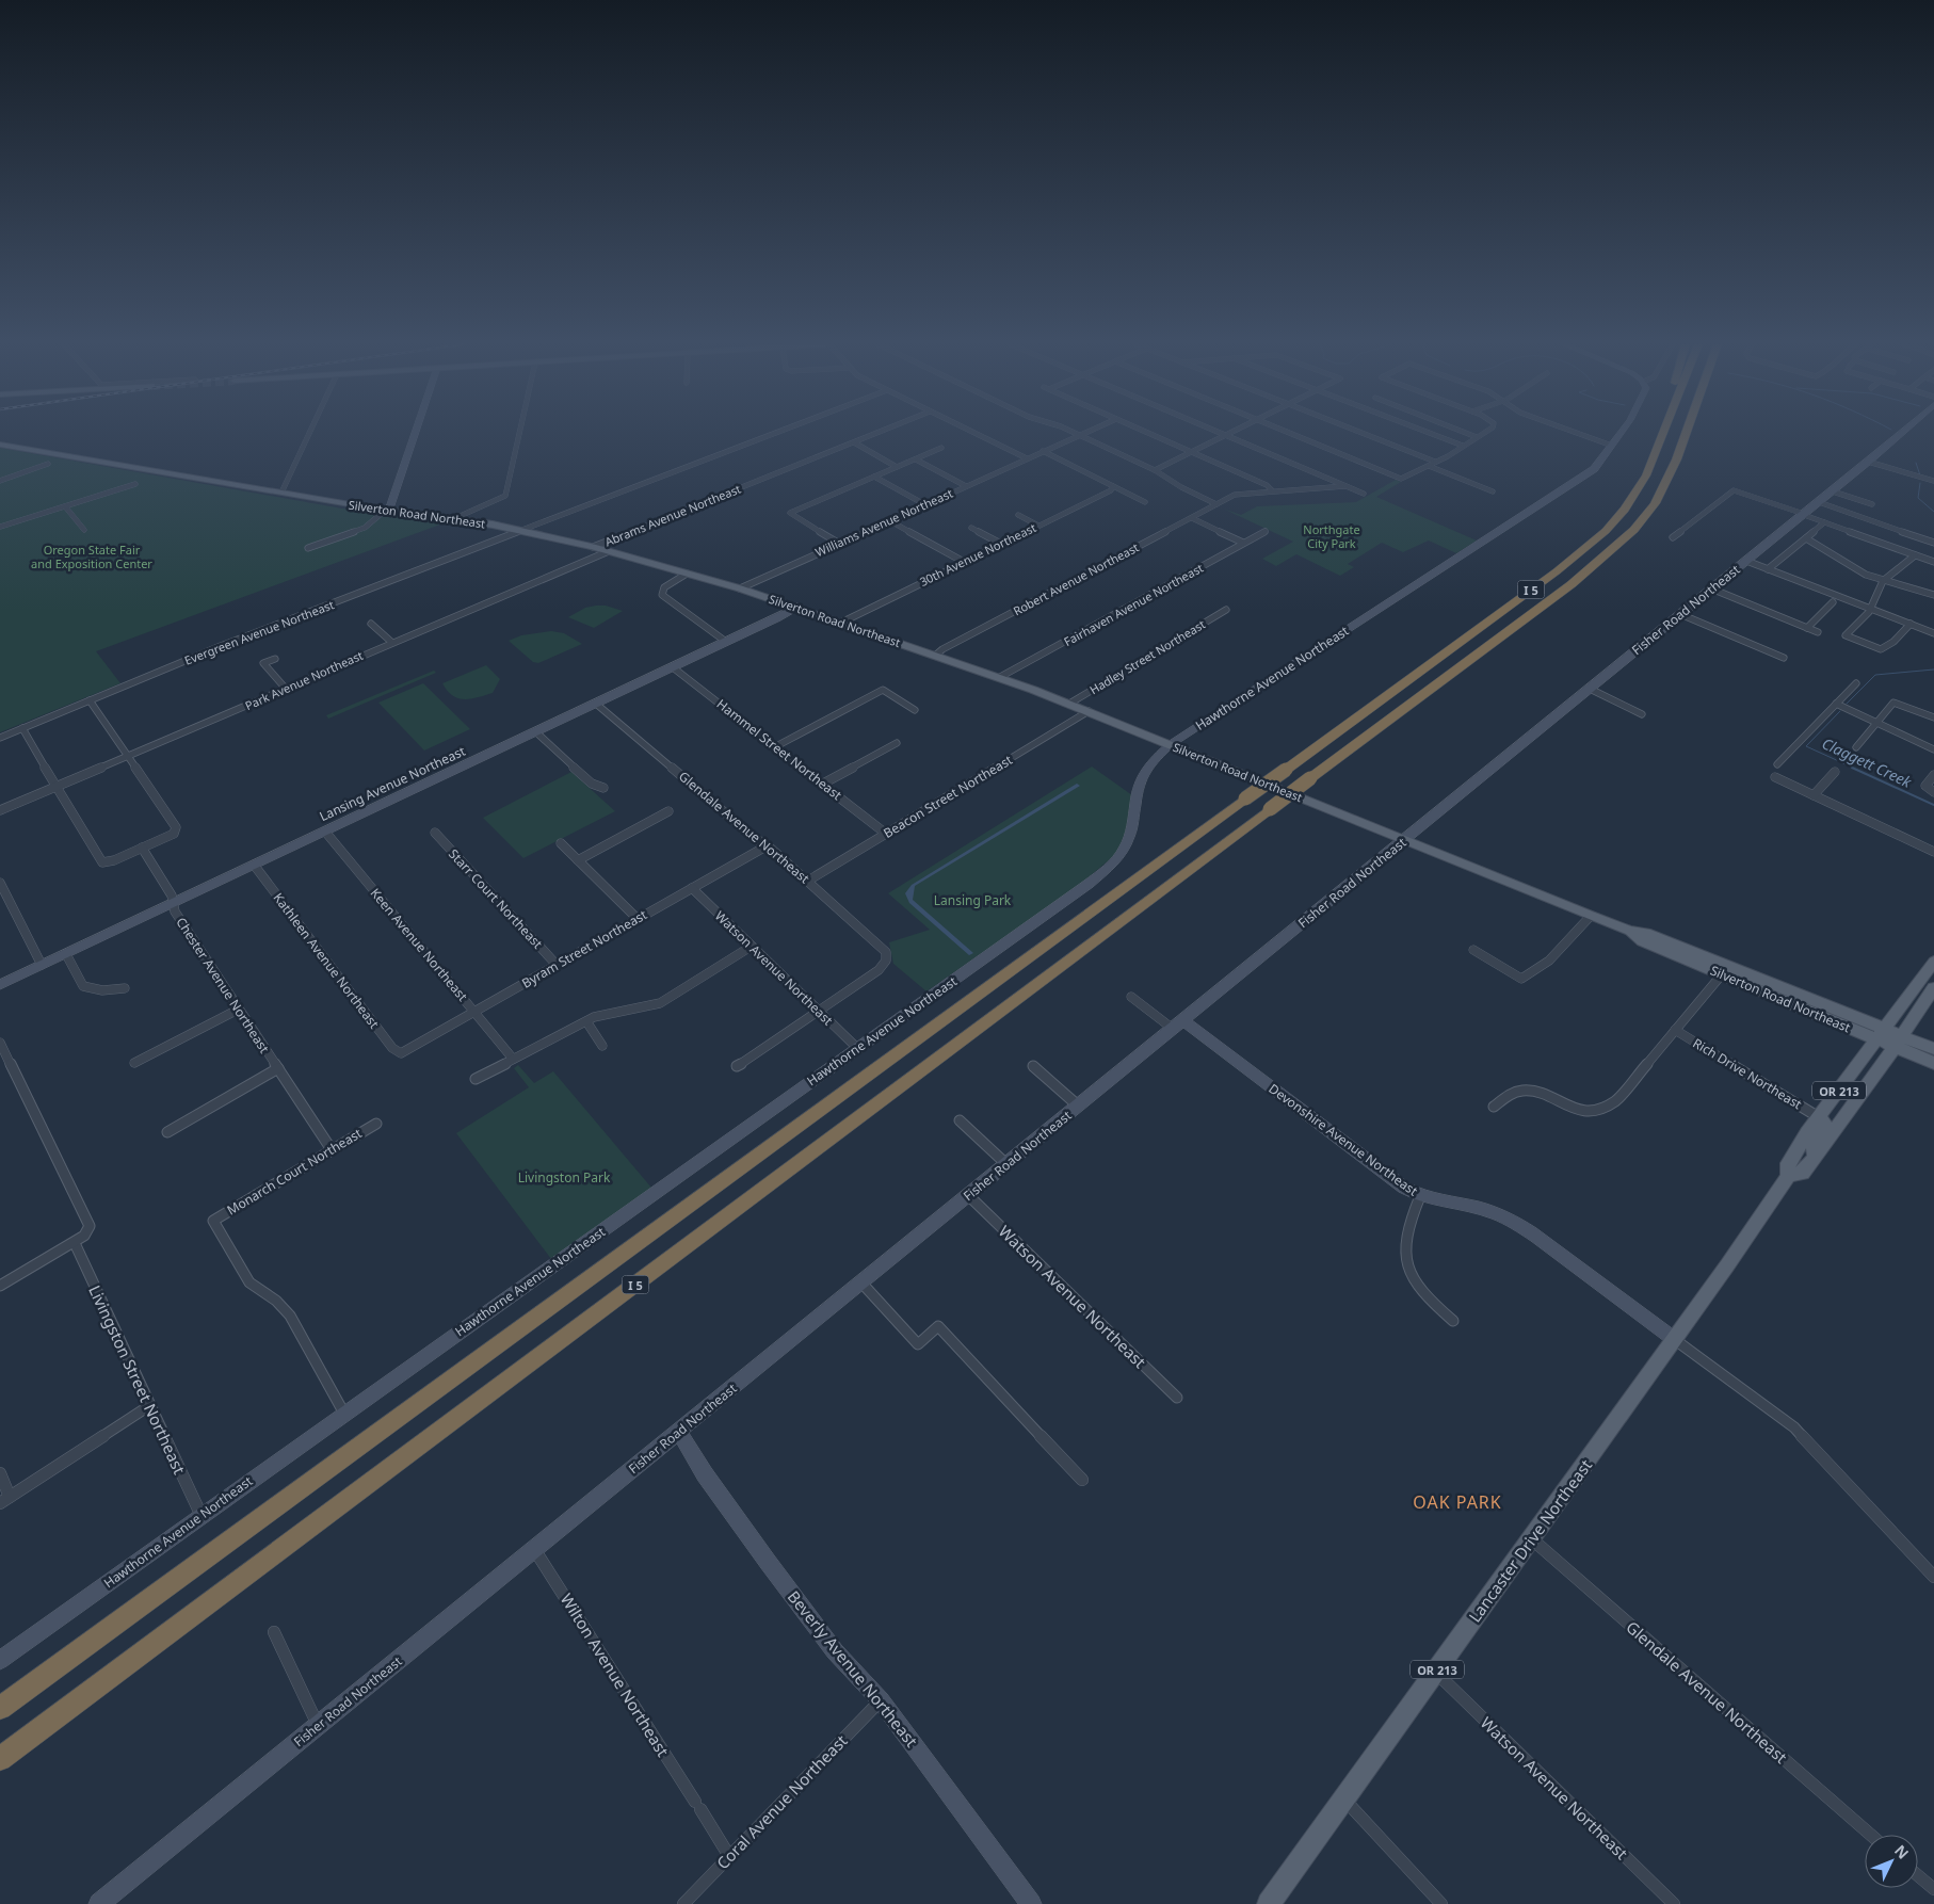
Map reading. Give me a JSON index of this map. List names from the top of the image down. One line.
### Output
{"streets":{"highway":["I 5"],"main road":["Silverton Road Northeast","OR 213","Lancaster Drive Northeast"],"street":["Abrams Avenue Northeast","Williams Avenue Northeast","30th Avenue Northeast","Robert Avenue Northeast","Fairhaven Avenue Northeast","Fisher Road Northeast","Evergreen Avenue Northeast","Hadley Street Northeast","Hawthorne Avenue Northeast","Park Avenue Northeast","Hammel Street Northeast","Lansing Avenue Northeast","Beacon Street Northeast","Glendale Avenue Northeast","Starr Court Northeast","Keen Avenue Northeast","Byram Street Northeast","Kathleen Avenue Northeast","Watson Avenue Northeast","Chester Avenue Northeast","Rich Drive Northeast","Devonshire Avenue Northeast","Monarch Court Northeast","Livingston Street Northeast","Beverly Avenue Northeast","Wilton Avenue Northeast","Coral Avenue Northeast"]},"crossings":[["Silverton Road Northeast","Abrams Avenue Northeast"],["Silverton Road Northeast","Williams Avenue Northeast"],["Silverton Road Northeast","30th Avenue Northeast"],["Silverton Road Northeast","Robert Avenue Northeast"],["Silverton Road Northeast","Fairhaven Avenue Northeast"],["Silverton Road Northeast","Fisher Road Northeast"],["Silverton Road Northeast","Evergreen Avenue Northeast"],["Silverton Road Northeast","Hadley Street Northeast"],["Silverton Road Northeast","Hawthorne Avenue Northeast"],["Silverton Road Northeast","Park Avenue Northeast"],["Silverton Road Northeast","Lansing Avenue Northeast"],["Silverton Road Northeast","Beacon Street Northeast"],["Silverton Road Northeast","Lancaster Drive Northeast"],["Fisher Road Northeast","Watson Avenue Northeast"],["Fisher Road Northeast","Devonshire Avenue Northeast"],["Fisher Road Northeast","Beverly Avenue Northeast"],["Fisher Road Northeast","Wilton Avenue Northeast"],["Hawthorne Avenue Northeast","Watson Avenue Northeast"],["Hawthorne Avenue Northeast","Monarch Court Northeast"],["Hawthorne Avenue Northeast","Livingston Street Northeast"],["Hammel Street Northeast","Lansing Avenue Northeast"],["Hammel Street Northeast","Beacon Street Northeast"],["Lansing Avenue Northeast","Glendale Avenue Northeast"],["Lansing Avenue Northeast","Keen Avenue Northeast"],["Lansing Avenue Northeast","Kathleen Avenue Northeast"],["Lansing Avenue Northeast","Chester Avenue Northeast"],["Beacon Street Northeast","Glendale Avenue Northeast"],["Glendale Avenue Northeast","Byram Street Northeast"],["Glendale Avenue Northeast","Watson Avenue Northeast"],["Glendale Avenue Northeast","Lancaster Drive Northeast"],["Starr Court Northeast","Byram Street Northeast"],["Keen Avenue Northeast","Byram Street Northeast"],["Byram Street Northeast","Kathleen Avenue Northeast"],["Byram Street Northeast","Watson Avenue Northeast"],["Watson Avenue Northeast","Lancaster Drive Northeast"],["Chester Avenue Northeast","Monarch Court Northeast"],["Rich Drive Northeast","Lancaster Drive Northeast"],["Devonshire Avenue Northeast","Lancaster Drive Northeast"],["Beverly Avenue Northeast","Coral Avenue Northeast"],["Wilton Avenue Northeast","Coral Avenue Northeast"]],"districts":["OAK PARK"],"water":["Claggett Creek"],"parks":["Northgate City Park","Oregon State Fair and Exposition Center","Lansing Park","Livingston Park"],"north":"top right"}
